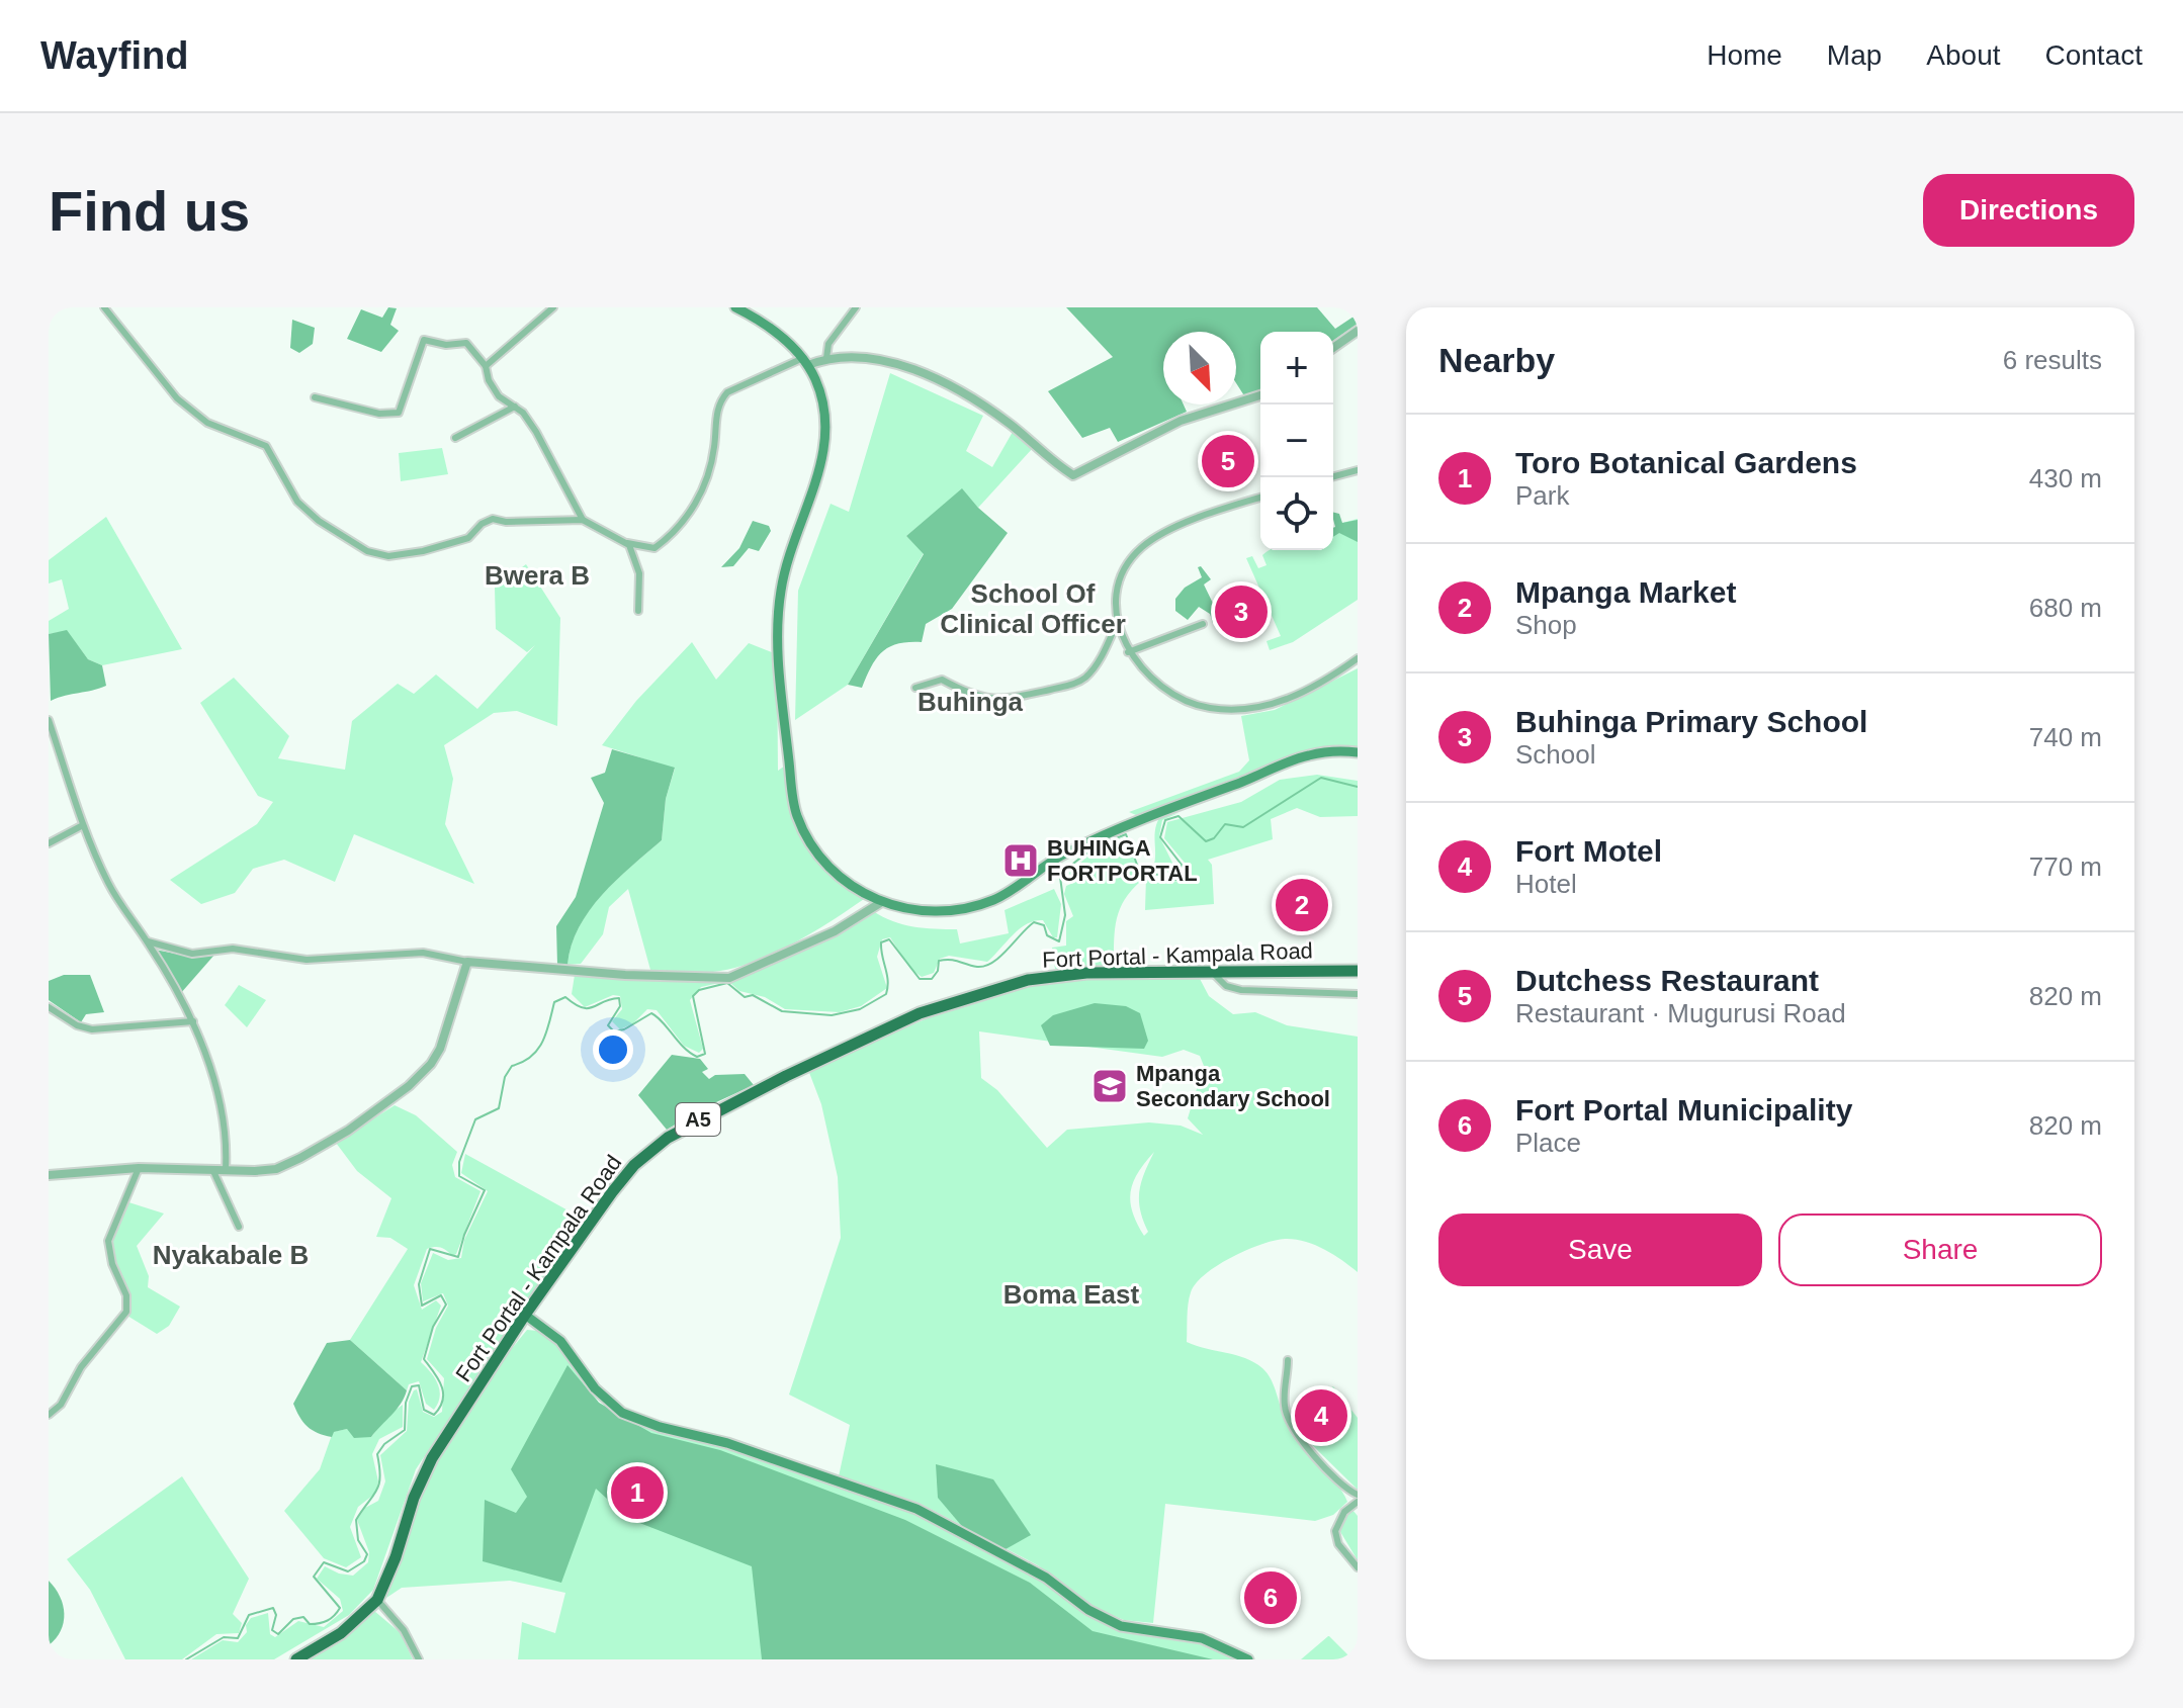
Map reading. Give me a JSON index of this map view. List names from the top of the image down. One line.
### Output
{"streets":{"highway":["Fort Portal - Kampala Road","A5"]},"districts":["Bwera B","School Of Clinical Officer","Buhinga","Nyakabale B","Boma East"],"places":{"hospital":["BUHINGA FORTPORTAL"],"school or university":["Mpanga Secondary School"]},"north":"bottom right","page":{"header":"Wayfind","nav":["Home","Map","About","Contact"],"buttons":["Directions",["Save","Share"]],"title":"Find us","heading":["Nearby","6 results"],"map_buttons":["+","−"],"list":[{"mark":"1","name":"Toro Botanical Gardens","note":"Park","value":"430 m"},{"mark":"2","name":"Mpanga Market","note":"Shop","value":"680 m"},{"mark":"3","name":"Buhinga Primary School","note":"School","value":"740 m"},{"mark":"4","name":"Fort Motel","note":"Hotel","value":"770 m"},{"mark":"5","name":"Dutchess Restaurant","note":"Restaurant · Mugurusi Road","value":"820 m"},{"mark":"6","name":"Fort Portal Municipality","note":"Place","value":"820 m"}],"pins":["5","3","2","4","1","6"]}}
